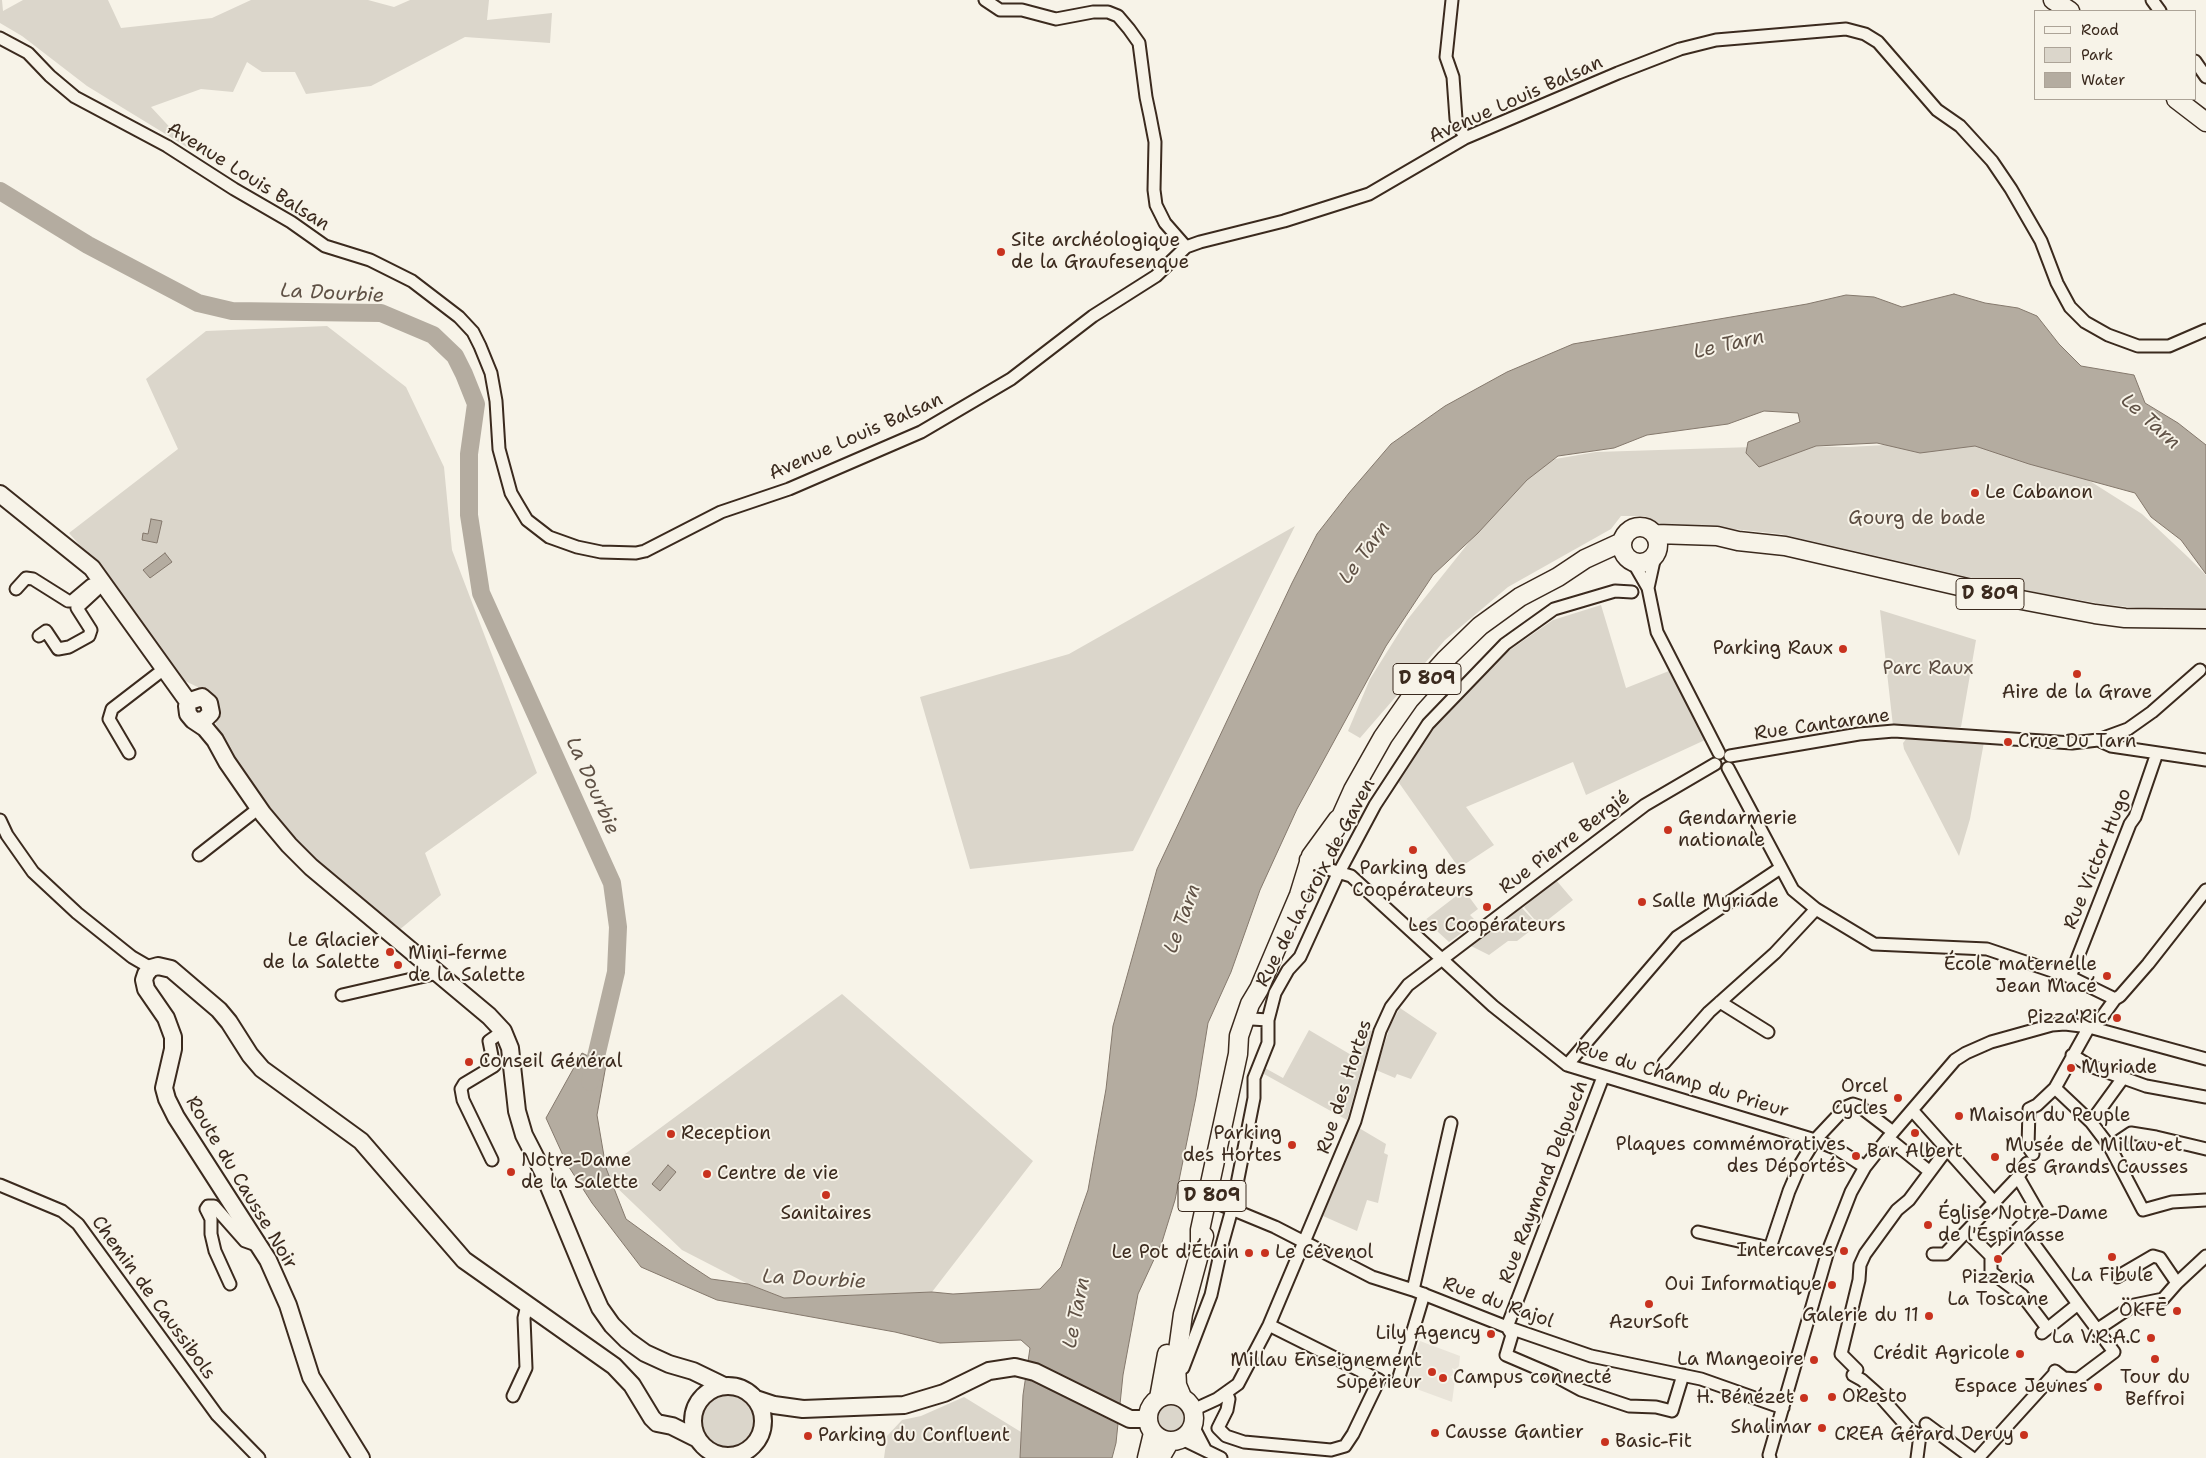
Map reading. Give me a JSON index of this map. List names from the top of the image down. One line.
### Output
{"streets":{"main road":["D 809","Route du Causse Noir"],"street":["Avenue Louis Balsan","Rue Cantarane","Rue Pierre Bergié","Rue Victor Hugo","Rue de la Croix de Gaven","Rue du Champ du Prieur","Rue des Hortes","Rue Raymond Delpuech","Chemin de Caussibols","Rue du Rajol"]},"crossings":[["D 809","Rue de la Croix de Gaven"],["D 809","Rue du Champ du Prieur"],["D 809","Rue du Rajol"],["Rue Cantarane","Rue Pierre Bergié"],["Rue Cantarane","Rue Victor Hugo"],["Rue Pierre Bergié","Rue du Champ du Prieur"],["Rue Pierre Bergié","Rue des Hortes"],["Rue de la Croix de Gaven","Rue du Champ du Prieur"],["Rue de la Croix de Gaven","Rue du Rajol"],["Rue du Champ du Prieur","Rue des Hortes"],["Rue du Champ du Prieur","Rue Raymond Delpuech"],["Rue des Hortes","Rue du Rajol"],["Rue Raymond Delpuech","Rue du Rajol"]],"water":["La Dourbie","Le Tarn"],"parks":["Gourg de bade","Parc Raux"],"places":["Site archéologique de la Graufesenque","Le Cabanon","Parking Raux","Aire de la Grave","Crue Du Tarn","Gendarmerie nationale","Parking des Coopérateurs","Salle Myriade","Les Coopérateurs","Le Glacier de la Salette","Mini-ferme de la Salette","École maternelle Jean Macé","Pizza'Ric","Conseil Général","Myriade","Orcel Cycles","Maison du Peuple","Bar Albert","Reception","Parking des Hortes","Plaques commémoratives des Déportés","Musée de Millau et des Grands Causses","Notre-Dame de la Salette","Centre de vie","Sanitaires","Église Notre-Dame de l'Espinasse","Intercaves","Le Pot d'Étain","Le Cévenol","La Fibule","Pizzeria La Toscane","Oui Informatique","AzurSoft","ÖKFĒ","Galerie du 11","Lily Agency","La V.R.A.C","Crédit Agricole","Tour du Beffroi","La Mangeoire","Millau Enseignement Supérieur","Campus connecté","Espace Jeunes","OResto","H. Bénézet","Shalimar","Causse Gantier","CREA Gérard Deruy","Parking du Confluent","Basic-Fit"],"legend":["Road","Park","Water"]}
